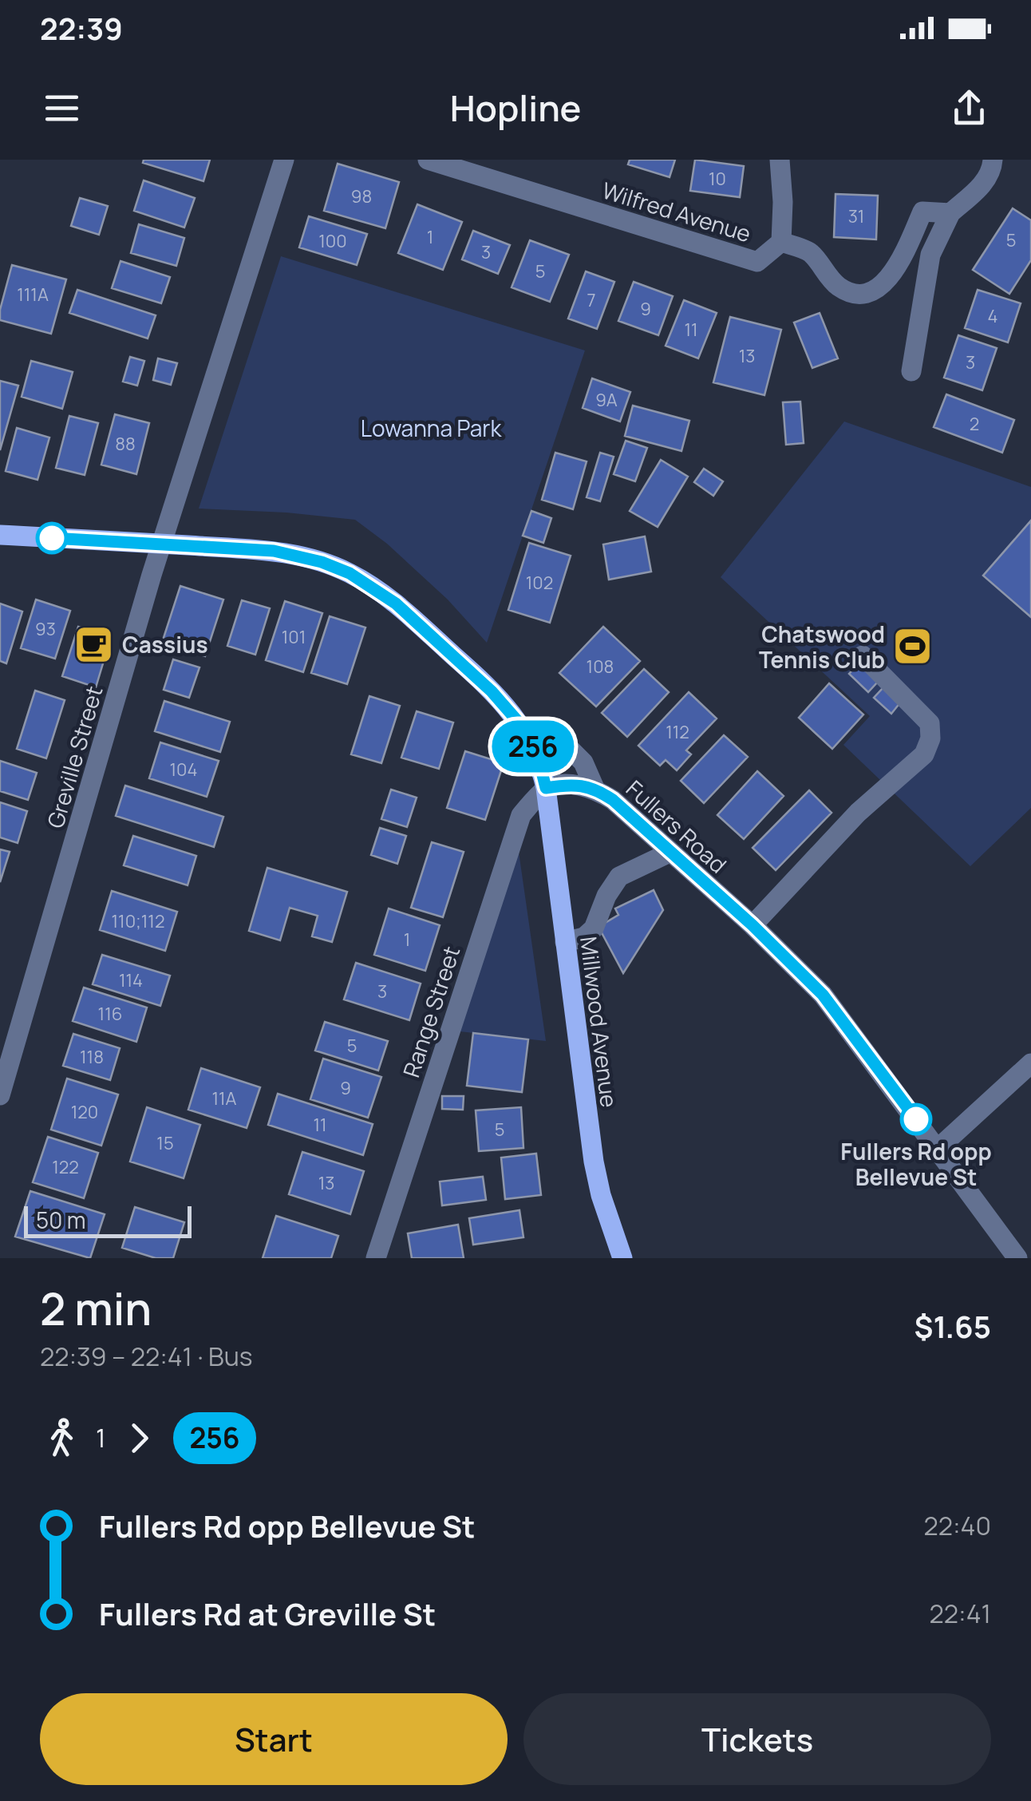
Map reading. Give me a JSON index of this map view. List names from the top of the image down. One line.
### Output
{"streets":{"main road":["Millwood Avenue"],"street":["Wilfred Avenue","Greville Street","Fullers Road","Range Street"]},"crossings":[["Fullers Road","Range Street"],["Fullers Road","Millwood Avenue"],["Range Street","Millwood Avenue"]],"parks":["Lowanna Park"],"places":{"cafe":["Cassius"],"sports":["Chatswood Tennis Club"],"other":["Fullers Rd opp Bellevue St"]},"lines":["bus line 256"],"house_numbers":["10","98","31","1","5","100","3","5","111A","7","9","4","11","13","3","9A","2","88","102","93","101","108","112","104","110;112","1","114","3","116","5","118","9","11A","120","11","5","15","122","13"],"scale_bar":"50 m","page":{"status":"22:39","header":"Hopline","on_map":"256","scale":"50 m","heading":["2 min","22:39 – 22:41 · Bus","$1.65"],"legs":["1","256"],"list":[{"name":"Fullers Rd opp Bellevue St","value":"22:40"},{"name":"Fullers Rd at Greville St","value":"22:41"}],"buttons":["Start","Tickets"]}}
